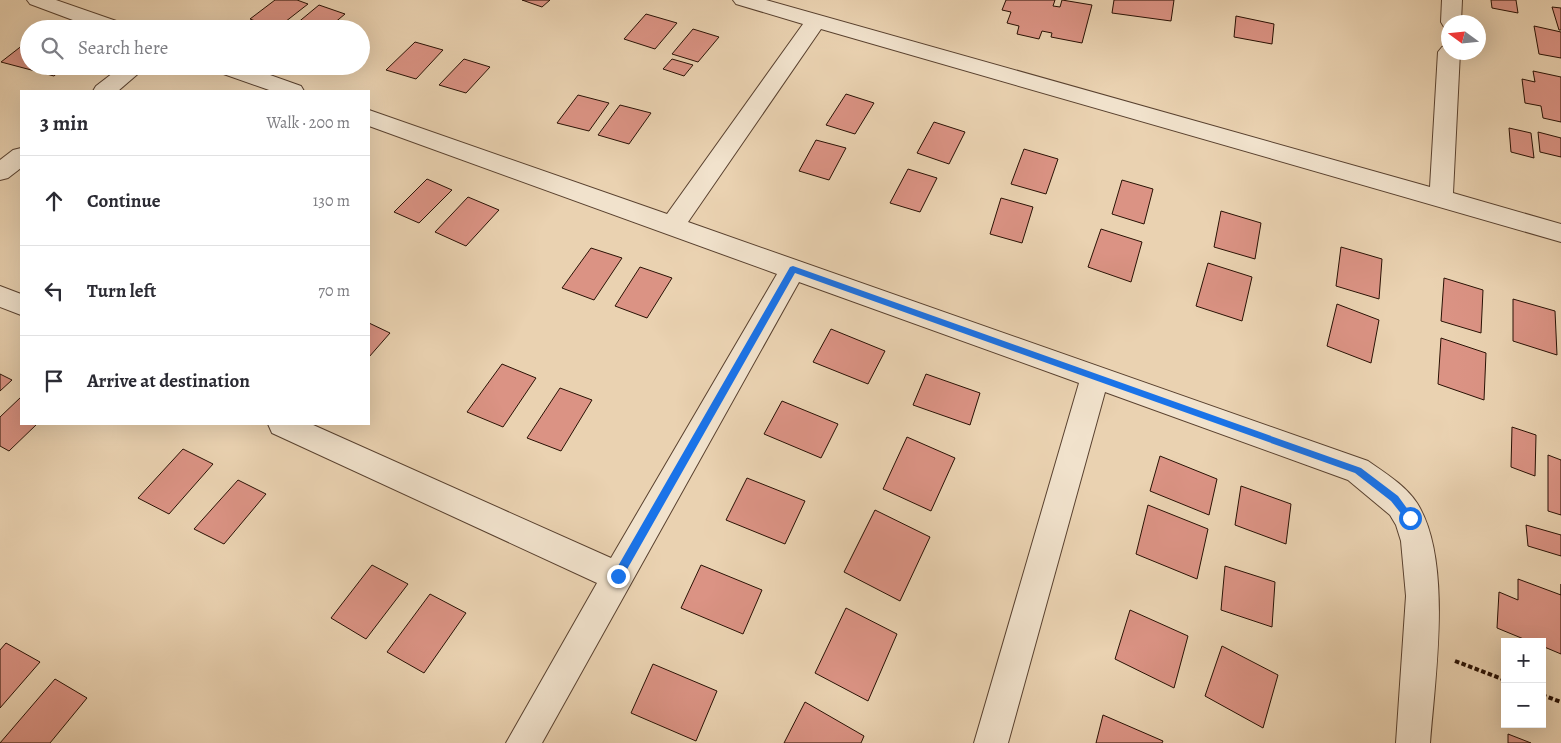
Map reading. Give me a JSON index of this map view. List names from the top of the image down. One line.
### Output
{"north":"left","page":{"search":"Search here","heading":["3 min","Walk · 200 m"],"list":[["Continue","130 m"],["Turn left","70 m"],"Arrive at destination"],"map_buttons":["+","−"]}}
